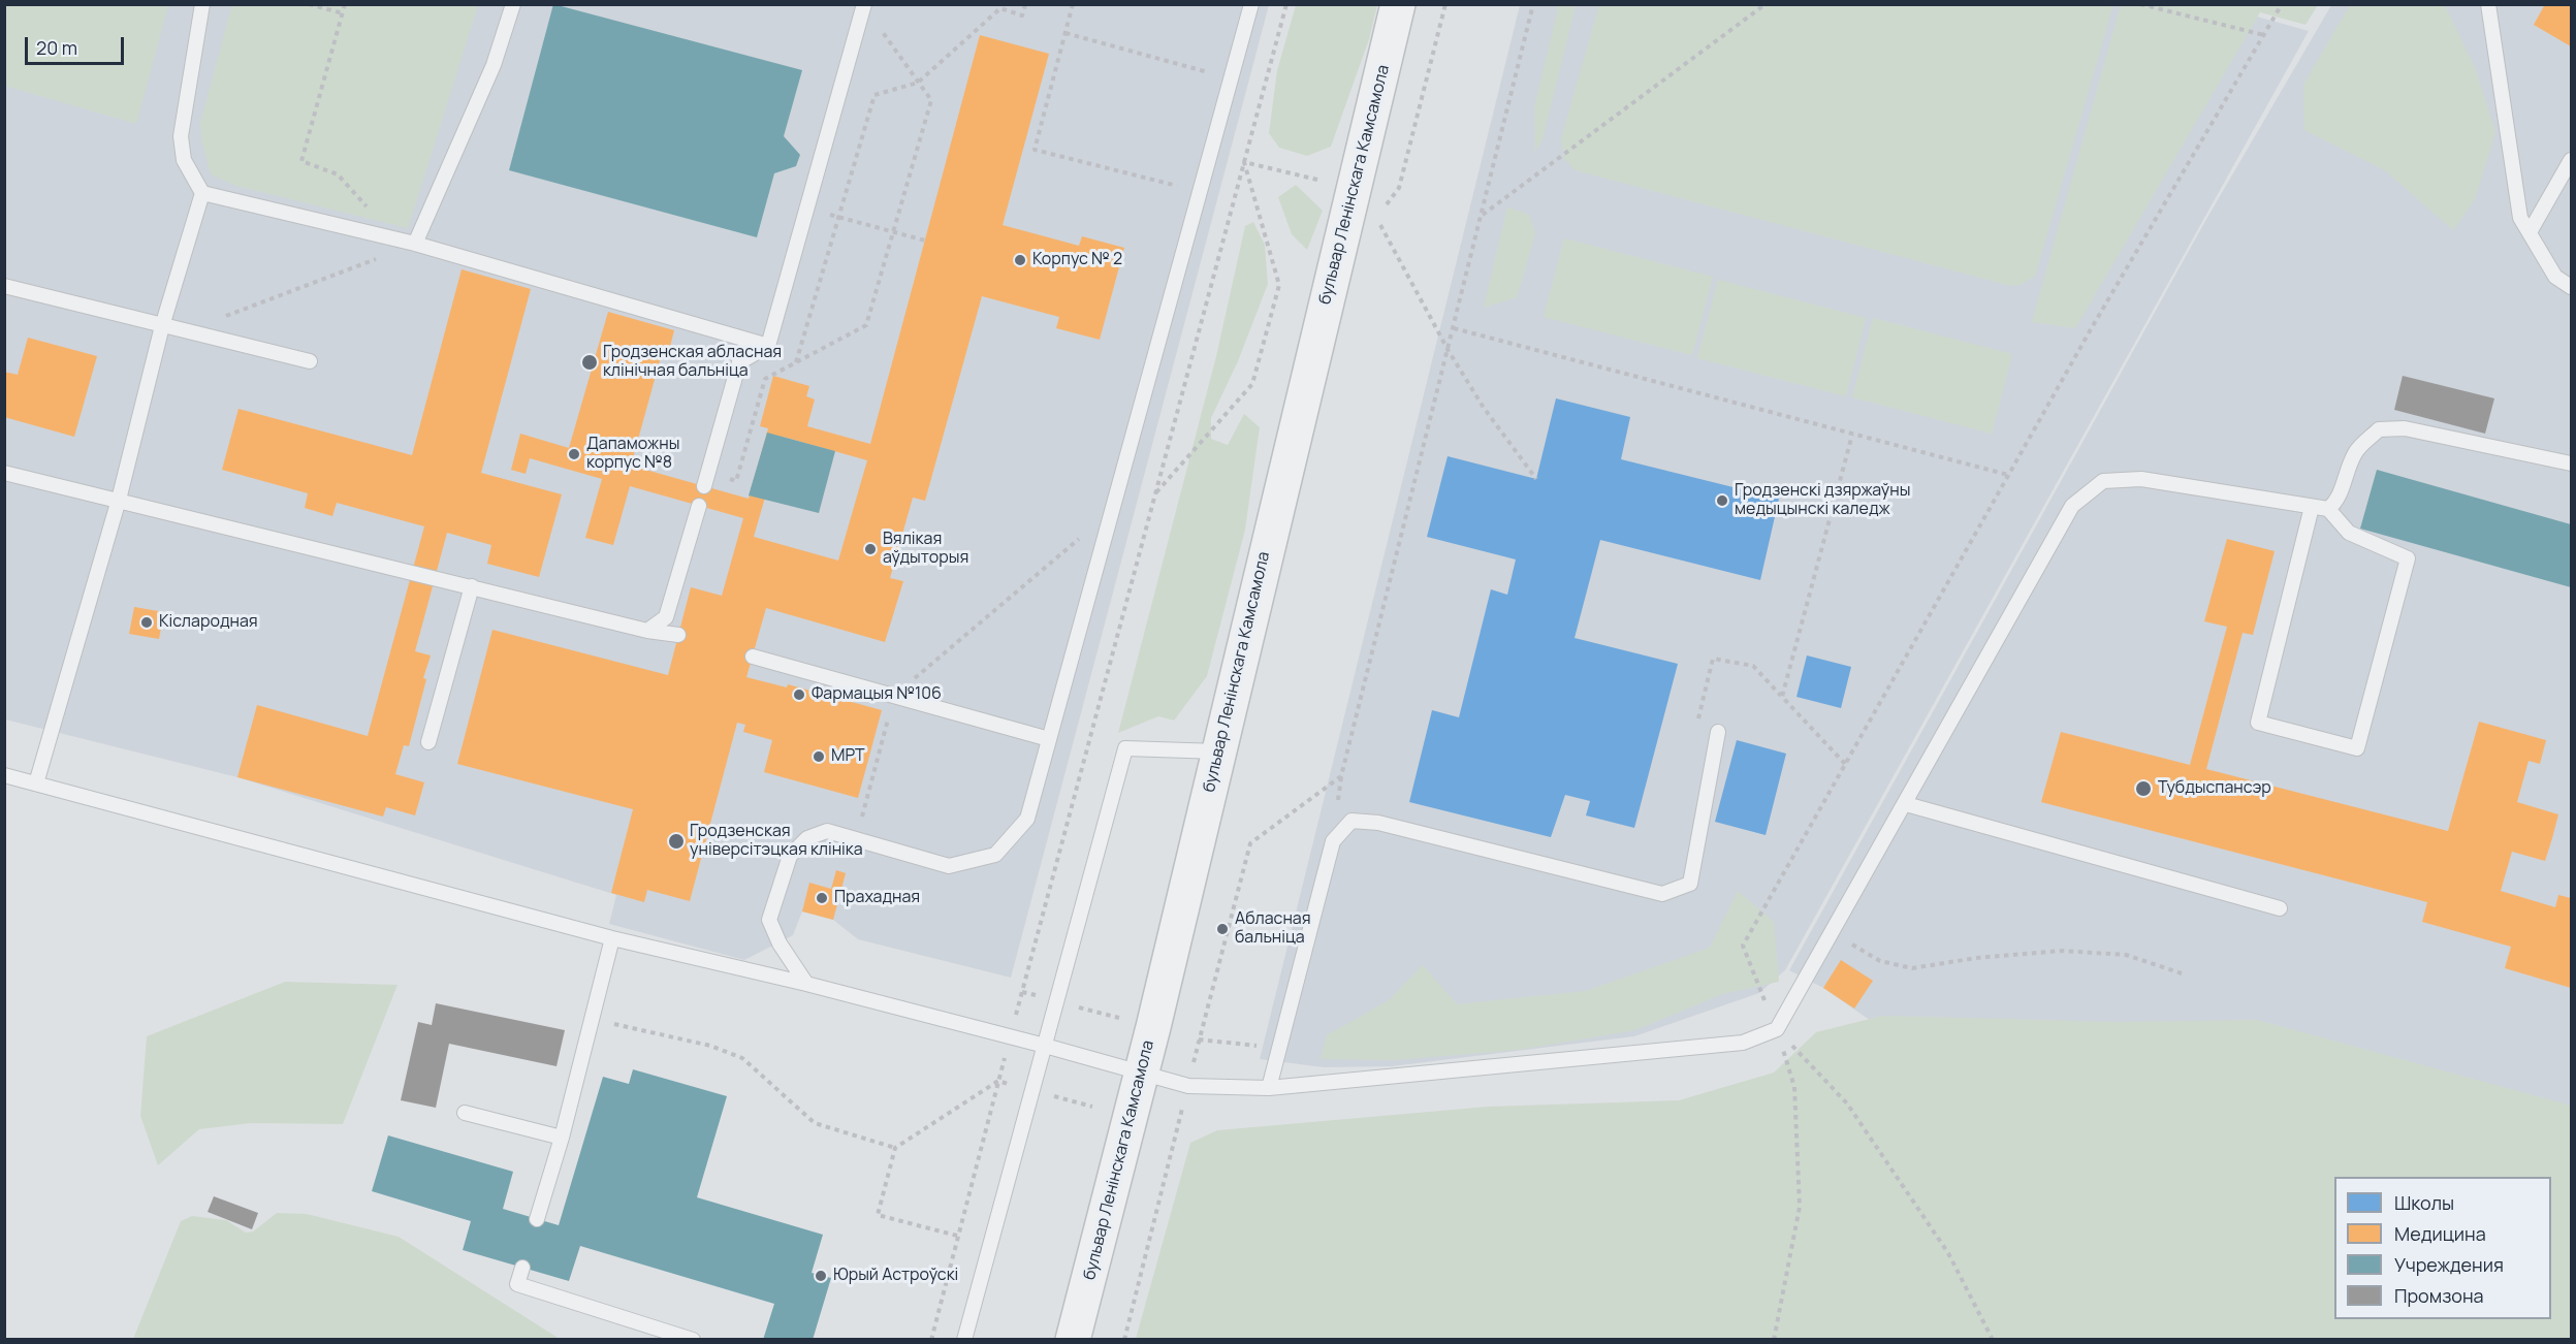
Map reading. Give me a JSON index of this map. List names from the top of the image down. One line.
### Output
{"streets":{"street":["бульвар Ленінскага Камсамола"]},"places":["Корпус № 2","Гродзенская абласная клінічная бальніца","Дапаможны корпус №8","Гродзенскі дзяржаўны медыцынскі каледж","Вялікая аўдыторыя","Кіслародная","Фармацыя №106","МРТ","Тубдыспансэр","Гродзенская універсітэцкая клініка","Прахадная","Абласная бальніца","Юрый Астроўскі"],"legend":["Школы","Медицина","Учреждения","Промзона"],"scale_bar":"20 m"}
